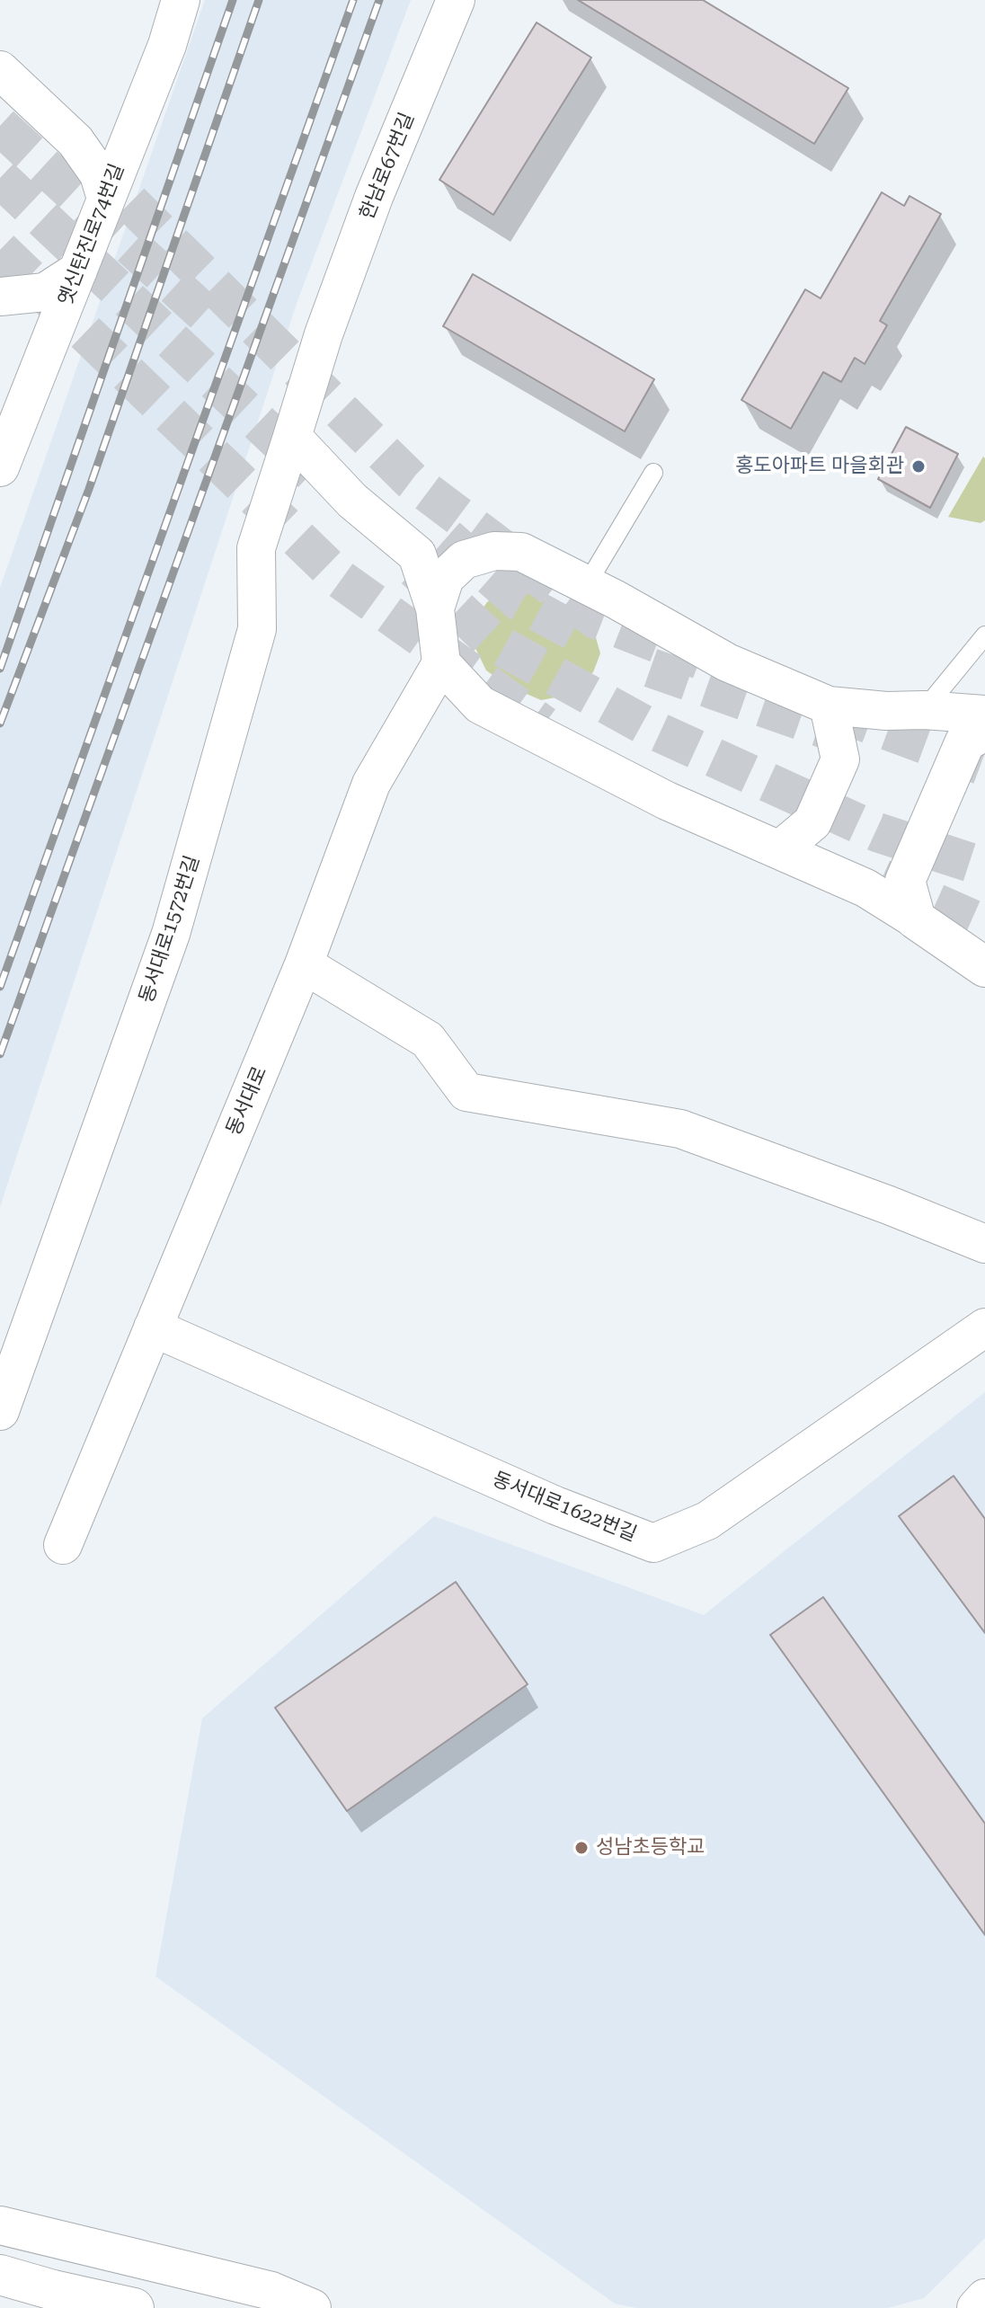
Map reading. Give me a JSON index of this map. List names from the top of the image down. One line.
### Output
{"streets":{"street":["한남로67번길","옛신탄진로74번길","동서대로1572번길","동서대로","동서대로1622번길"]},"crossings":[["한남로67번길","동서대로1572번길"],["동서대로","동서대로1622번길"]],"places":["홍도아파트 마을회관","성남초등학교"]}
